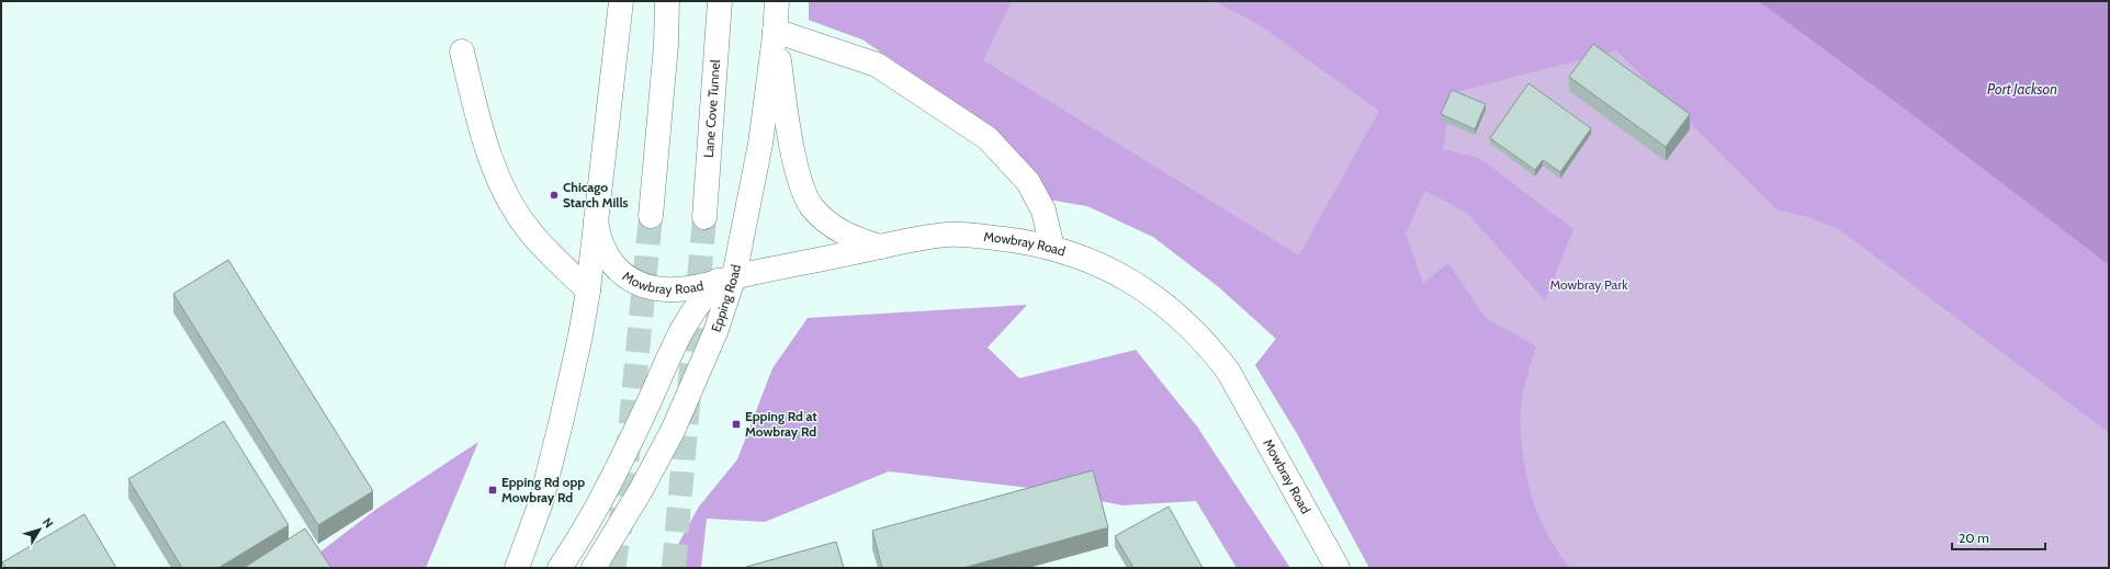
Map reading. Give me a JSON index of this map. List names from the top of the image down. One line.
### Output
{"streets":{"main road":["Lane Cove Tunnel","Mowbray Road","Epping Road"]},"crossings":[["Mowbray Road","Epping Road"]],"water":["Port Jackson"],"parks":["Mowbray Park"],"places":{"other":["Chicago Starch Mills"],"transit":["Epping Rd at Mowbray Rd","Epping Rd opp Mowbray Rd"]},"scale_bar":"20 m","north":"top right"}
